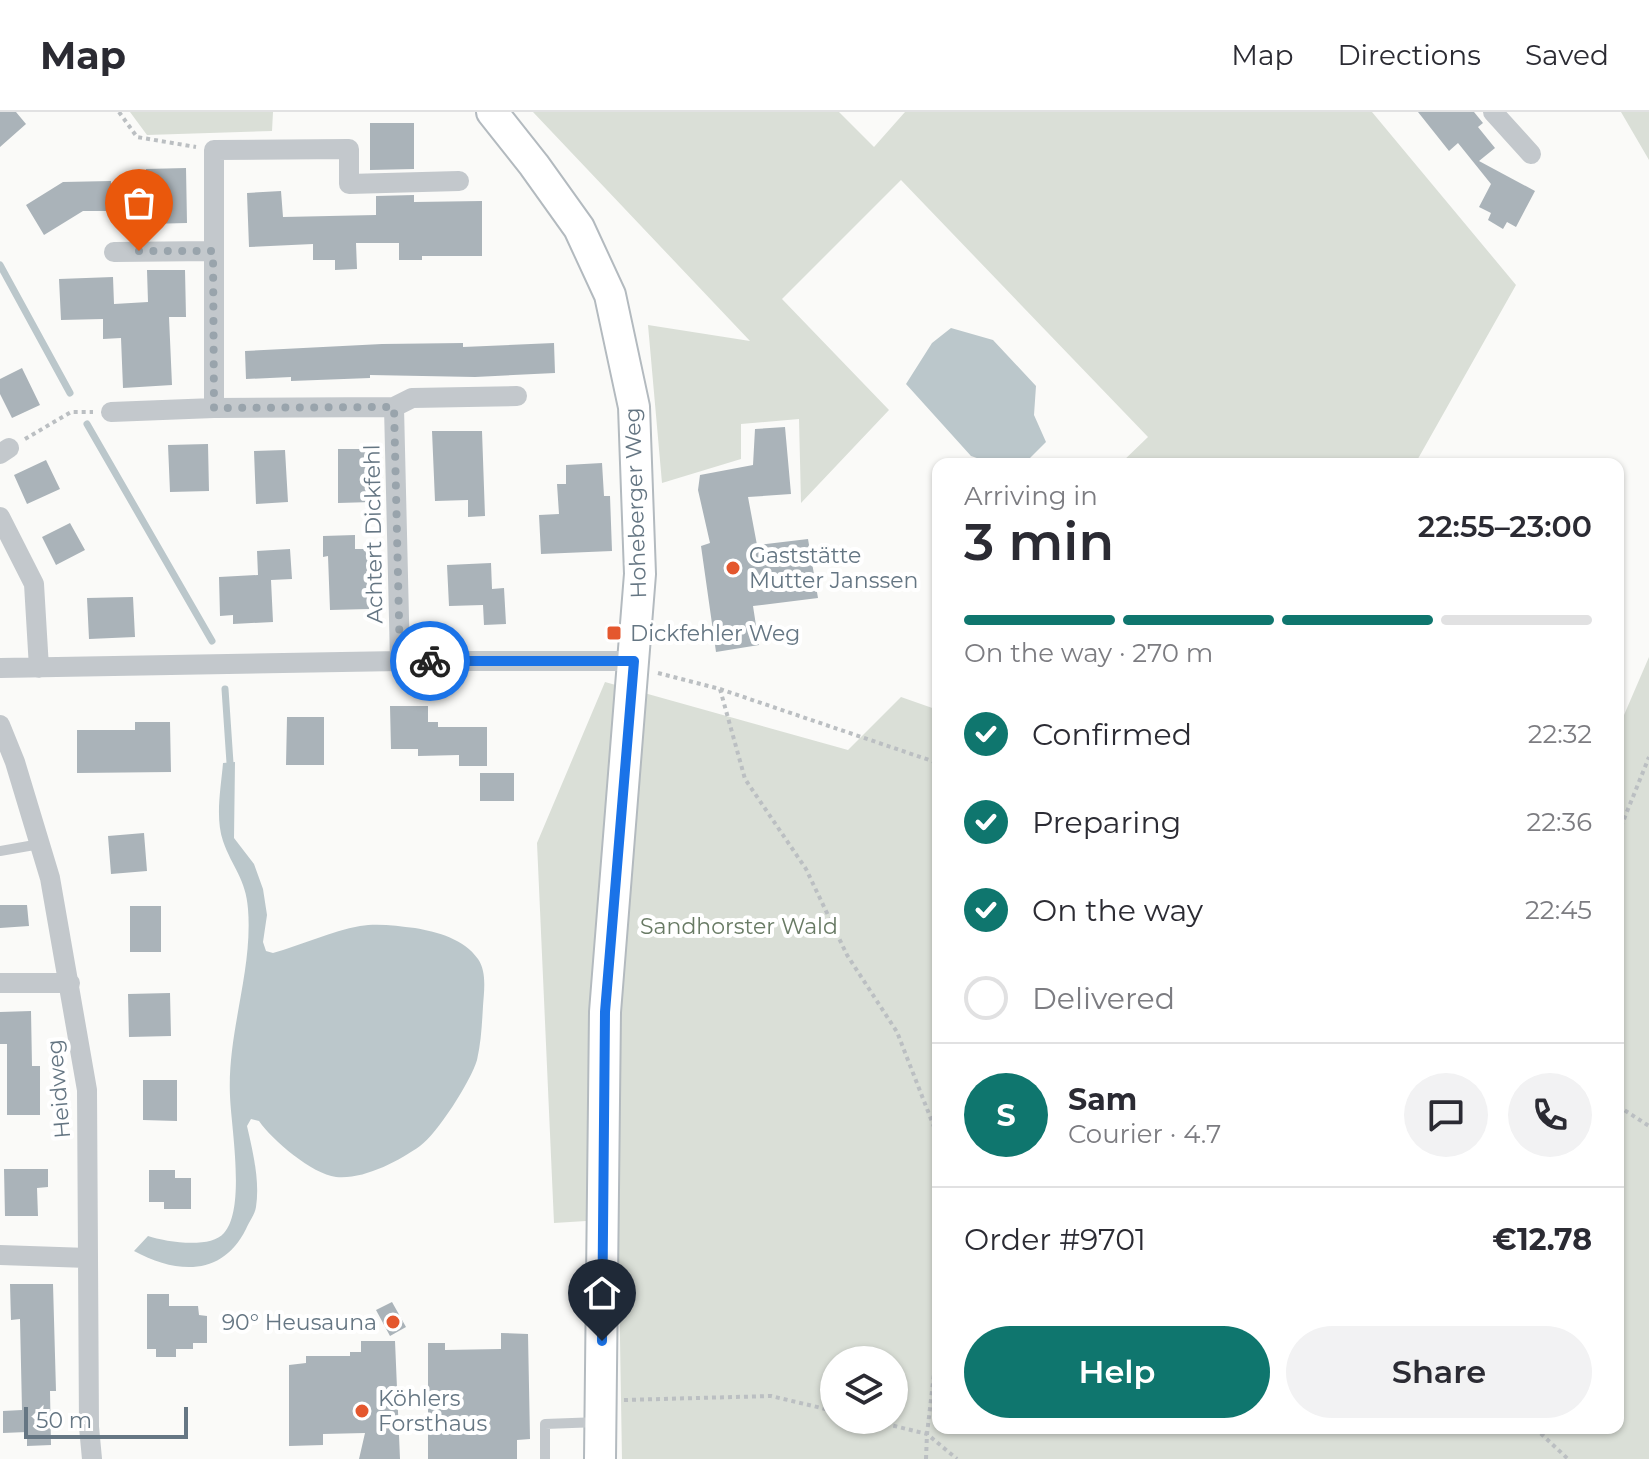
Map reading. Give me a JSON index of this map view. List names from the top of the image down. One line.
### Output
{"streets":{"street":["Hoheberger Weg","Achtert Dickfehl","Heidweg"]},"parks":["Sandhorster Wald"],"places":{"other":["Gaststätte Mutter Janssen","90° Heusauna","Köhlers Forsthaus"],"transit":["Dickfehler Weg"]},"scale_bar":"50 m","page":{"header":"Map","nav":["Map","Directions","Saved"],"heading":["3 min","Arriving in","22:55–23:00"],"panel":["Sam","Courier · 4.7","Order #9701","€12.78"],"bar":"On the way · 270 m","list":[["Confirmed","22:32"],["Preparing","22:36"],["On the way","22:45"],"Delivered"],"round":"S","buttons":["Help","Share"],"scale":"50 m"}}
